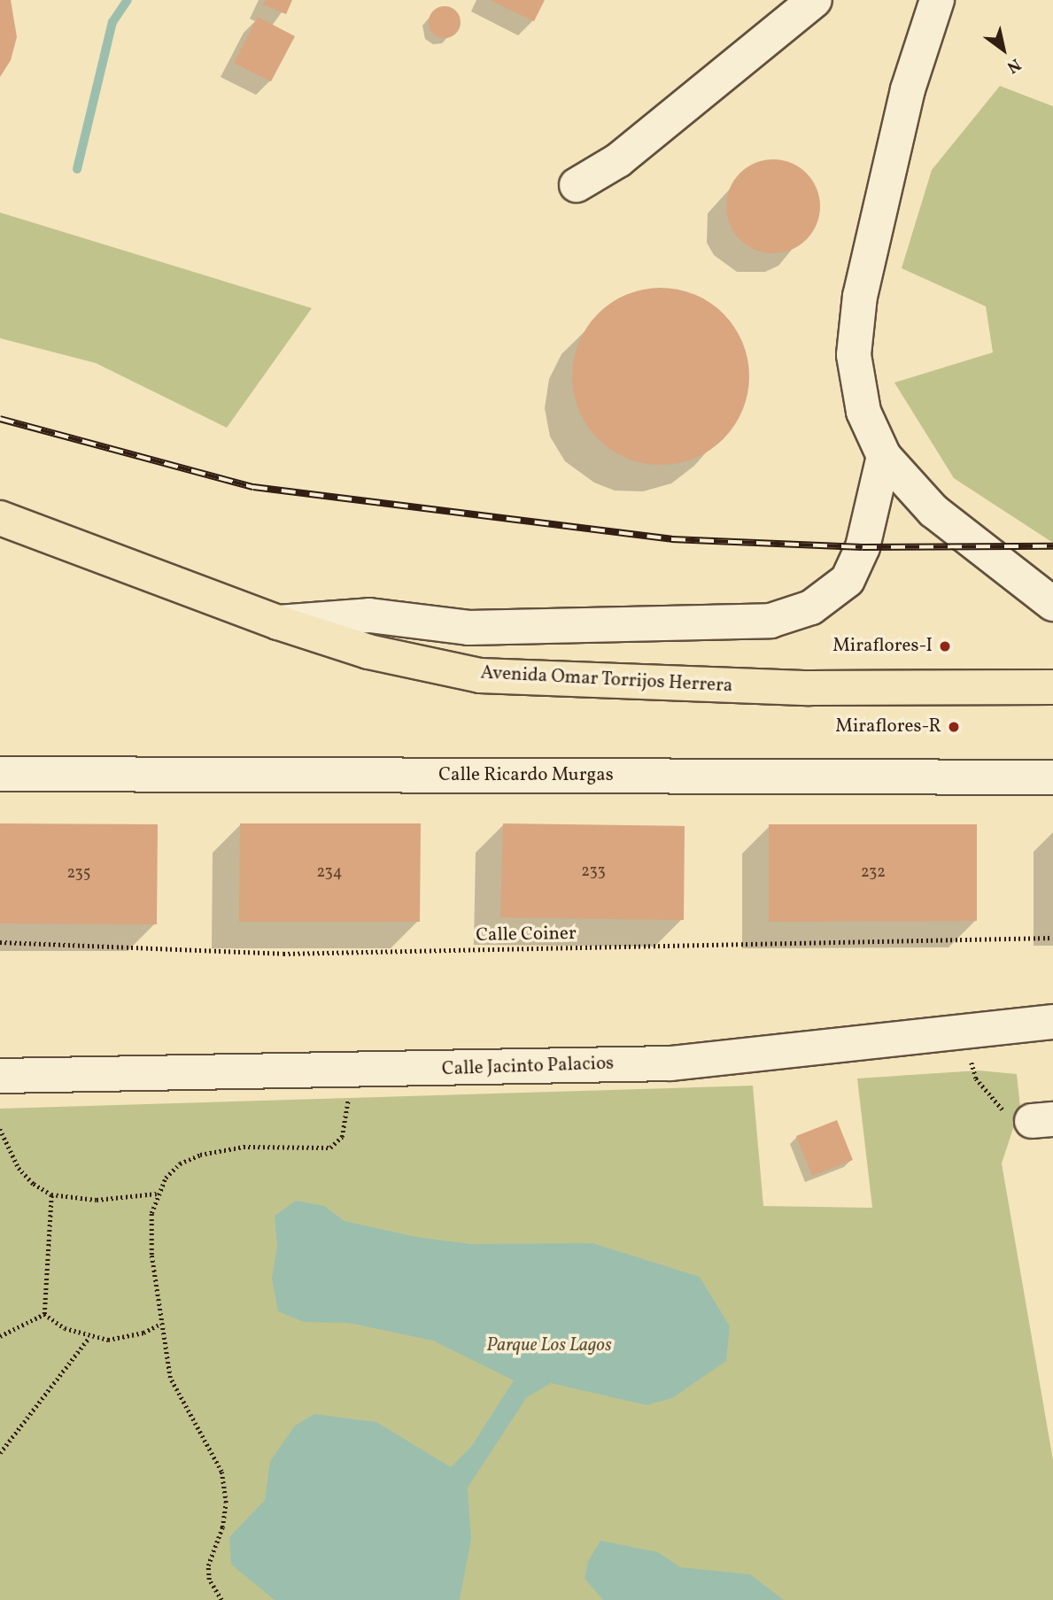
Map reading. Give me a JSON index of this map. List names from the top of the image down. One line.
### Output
{"streets":{"main road":["Avenida Omar Torrijos Herrera"],"lane":["Calle Ricardo Murgas","Calle Jacinto Palacios"],"path":["Calle Coiner"]},"parks":["Parque Los Lagos"],"places":["Miraflores-I","Miraflores-R"],"house_numbers":["233","234","232","235"],"north":"bottom right"}
